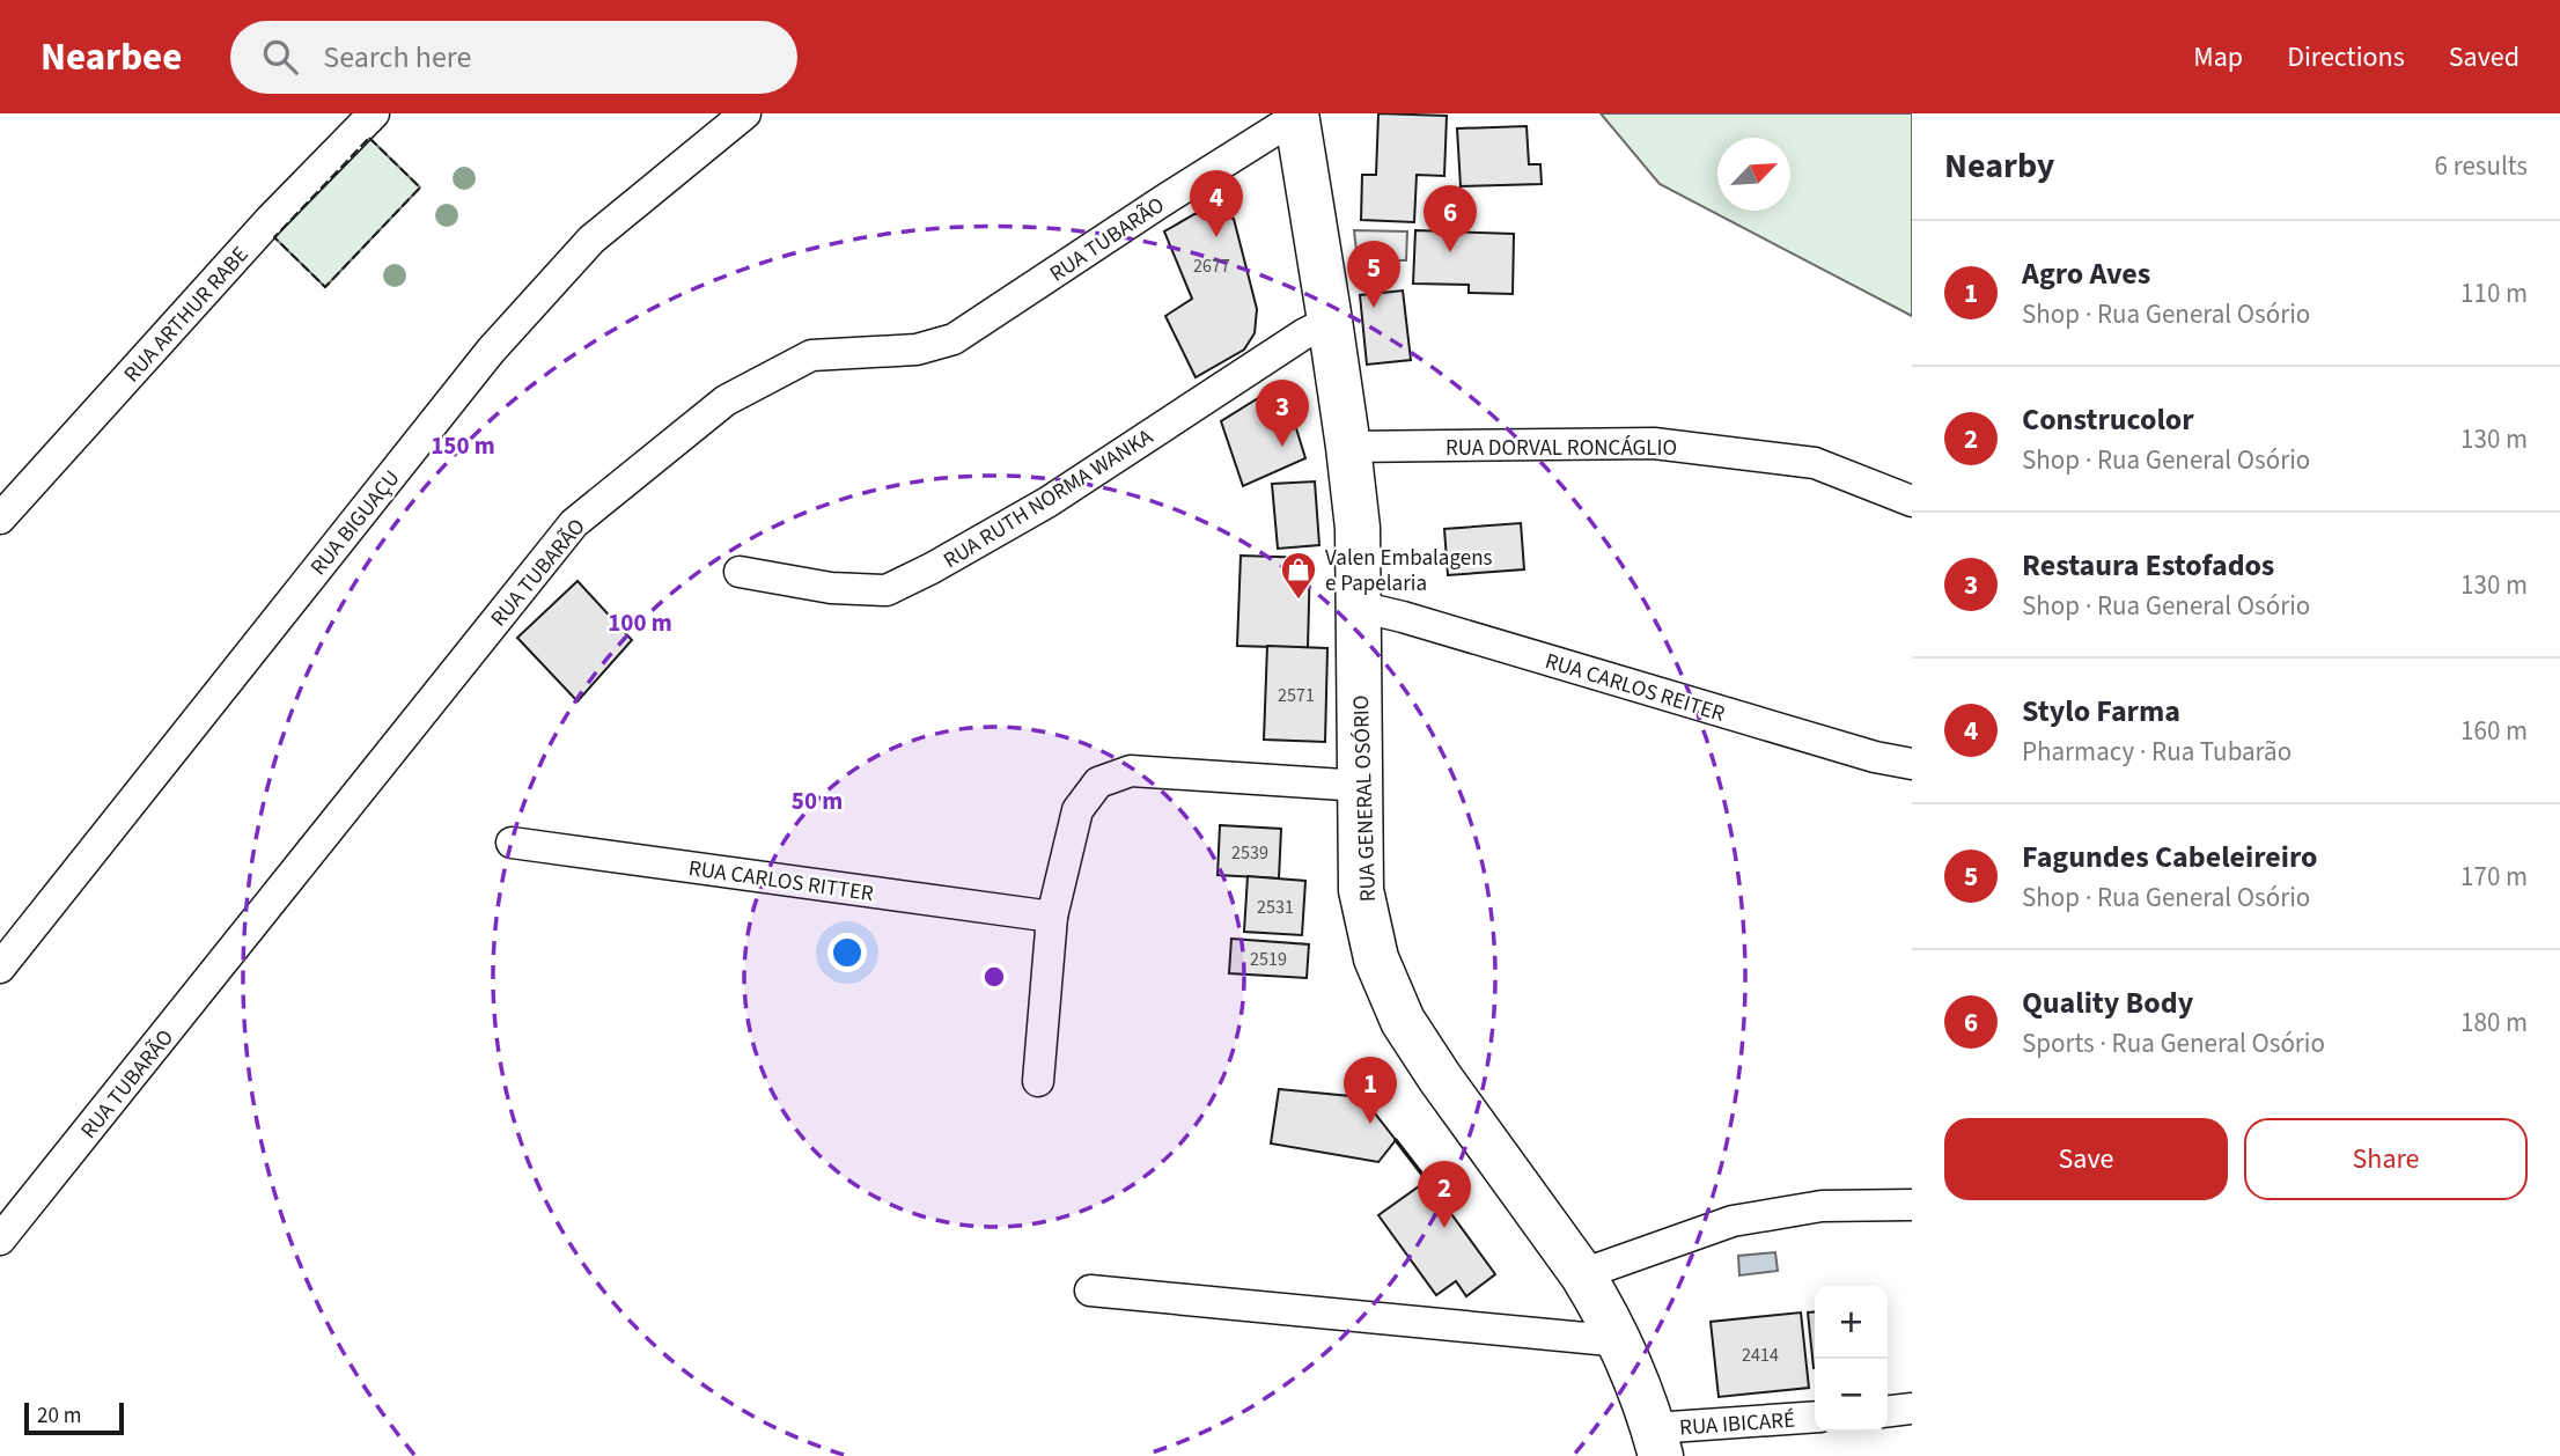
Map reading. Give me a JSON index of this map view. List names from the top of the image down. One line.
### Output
{"streets":{"main road":["RUA GENERAL OSÓRIO"],"street":["RUA TUBARÃO","RUA ARTHUR RABE","RUA DORVAL RONCÁGLIO","RUA RUTH NORMA WANKA","RUA BIGUAÇU","RUA CARLOS REITER","RUA CARLOS RITTER","RUA IBICARÉ"]},"crossings":[["RUA TUBARÃO","RUA GENERAL OSÓRIO"],["RUA DORVAL RONCÁGLIO","RUA GENERAL OSÓRIO"],["RUA RUTH NORMA WANKA","RUA GENERAL OSÓRIO"],["RUA CARLOS REITER","RUA GENERAL OSÓRIO"],["RUA GENERAL OSÓRIO","RUA IBICARÉ"]],"places":{"shop":["Valen Embalagens e Papelaria"]},"house_numbers":["2677","2571","2539","2531","2519","2414"],"scale_bar":"20 m","north":"top right","page":{"header":"Nearbee","search":"Search here","nav":["Map","Directions","Saved"],"heading":["Nearby","6 results"],"pins":["4","6","5","3","1","2"],"list":[{"mark":"1","name":"Agro Aves","note":"Shop · Rua General Osório","value":"110 m"},{"mark":"2","name":"Construcolor","note":"Shop · Rua General Osório","value":"130 m"},{"mark":"3","name":"Restaura Estofados","note":"Shop · Rua General Osório","value":"130 m"},{"mark":"4","name":"Stylo Farma","note":"Pharmacy · Rua Tubarão","value":"160 m"},{"mark":"5","name":"Fagundes Cabeleireiro","note":"Shop · Rua General Osório","value":"170 m"},{"mark":"6","name":"Quality Body","note":"Sports · Rua General Osório","value":"180 m"}],"buttons":["Save","Share"],"map_buttons":["+","−"],"scale":"20 m"},"rings":["150 m","100 m","50 m"]}
